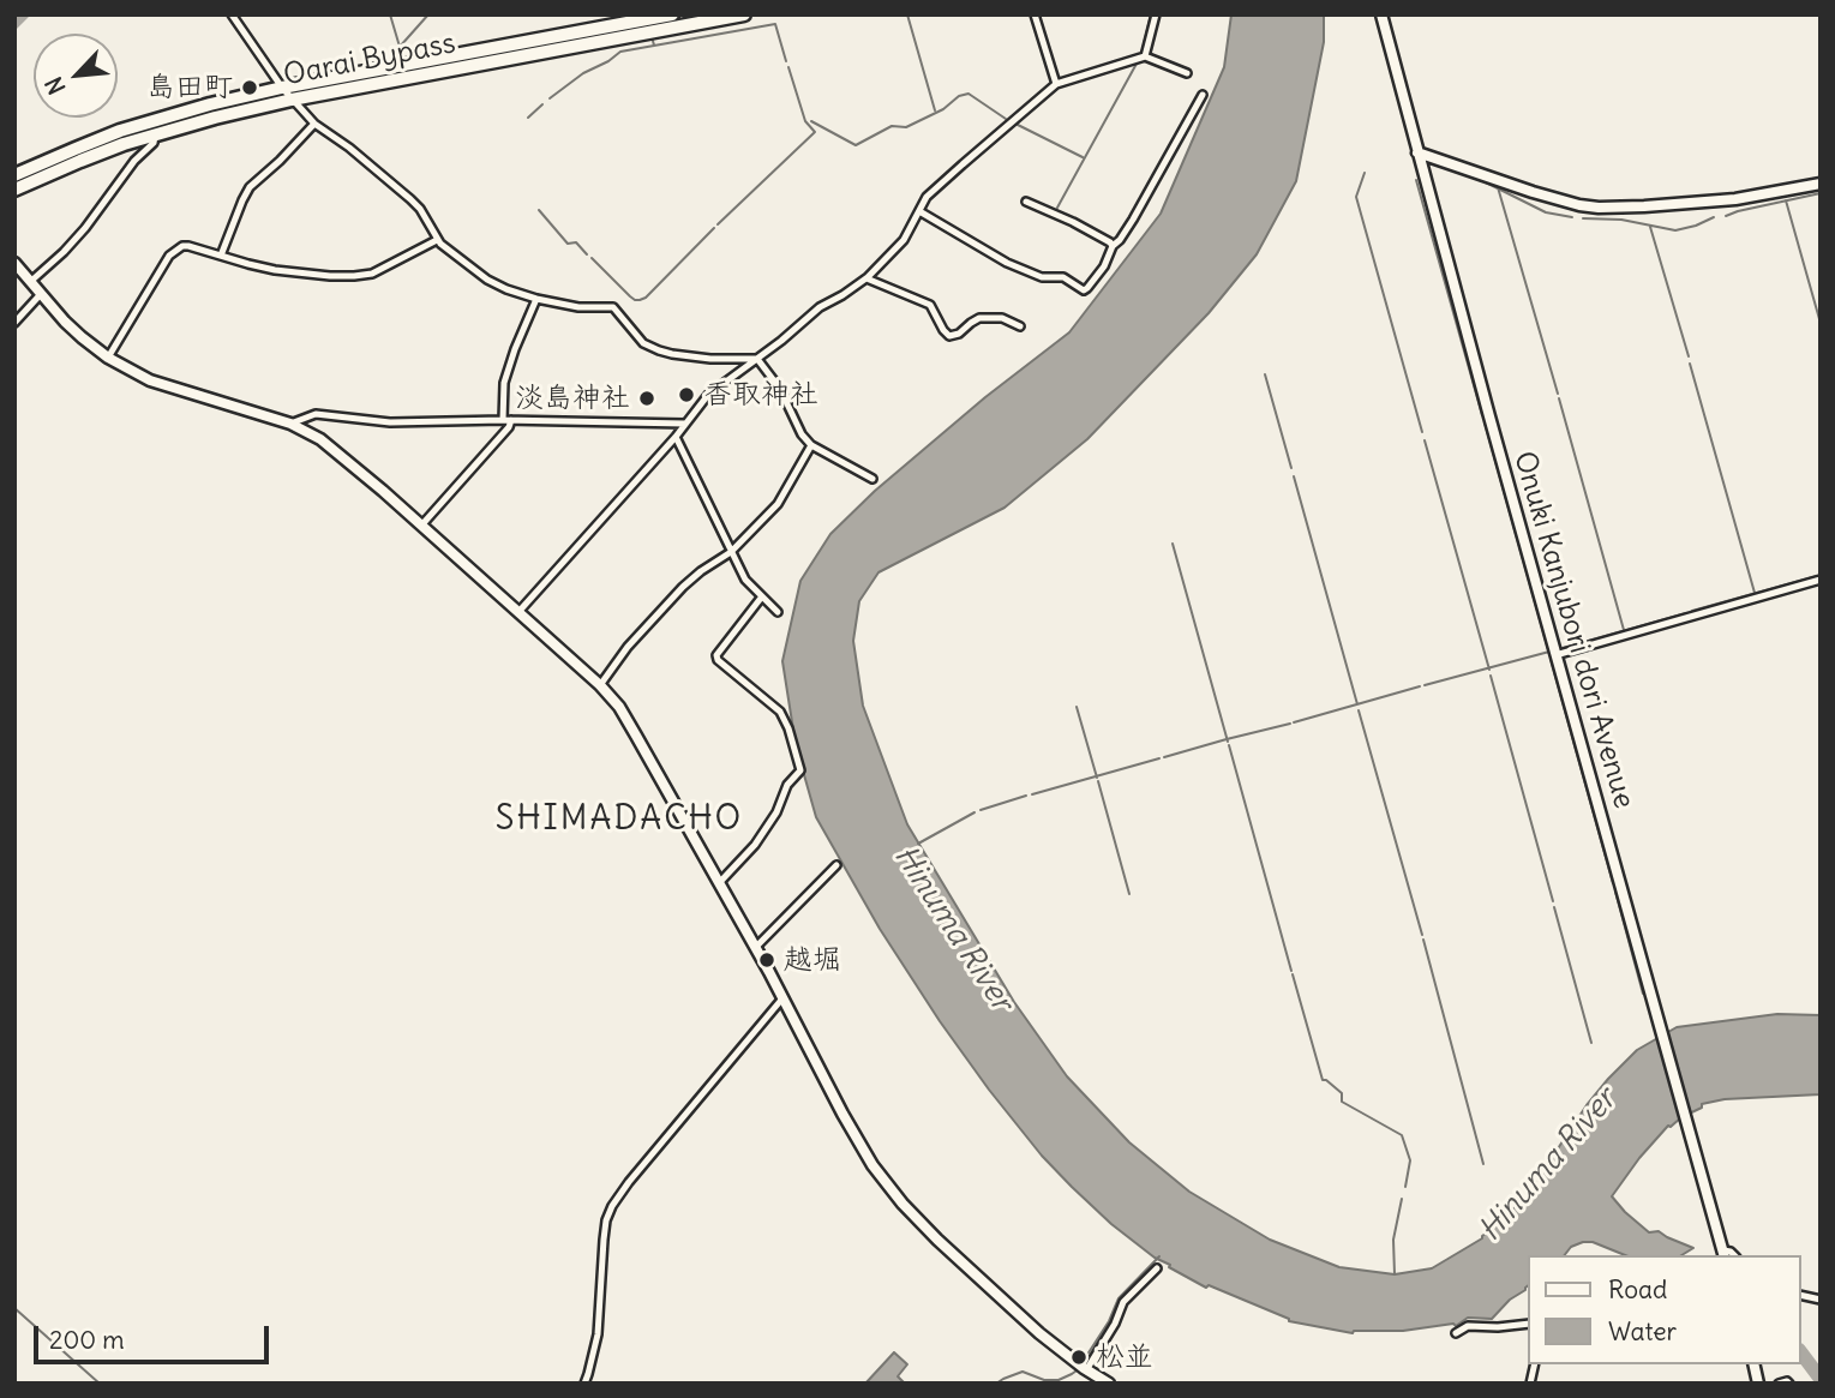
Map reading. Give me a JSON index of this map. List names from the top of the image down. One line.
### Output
{"streets":{"highway":["Oarai Bypass"],"street":["Onuki Kanjubori dori Avenue"]},"districts":["SHIMADACHO"],"water":["Hinuma River"],"places":["島田町","香取神社","淡島神社","越堀","松並"],"legend":["Road","Water"],"scale_bar":"200 m","north":"bottom left"}
